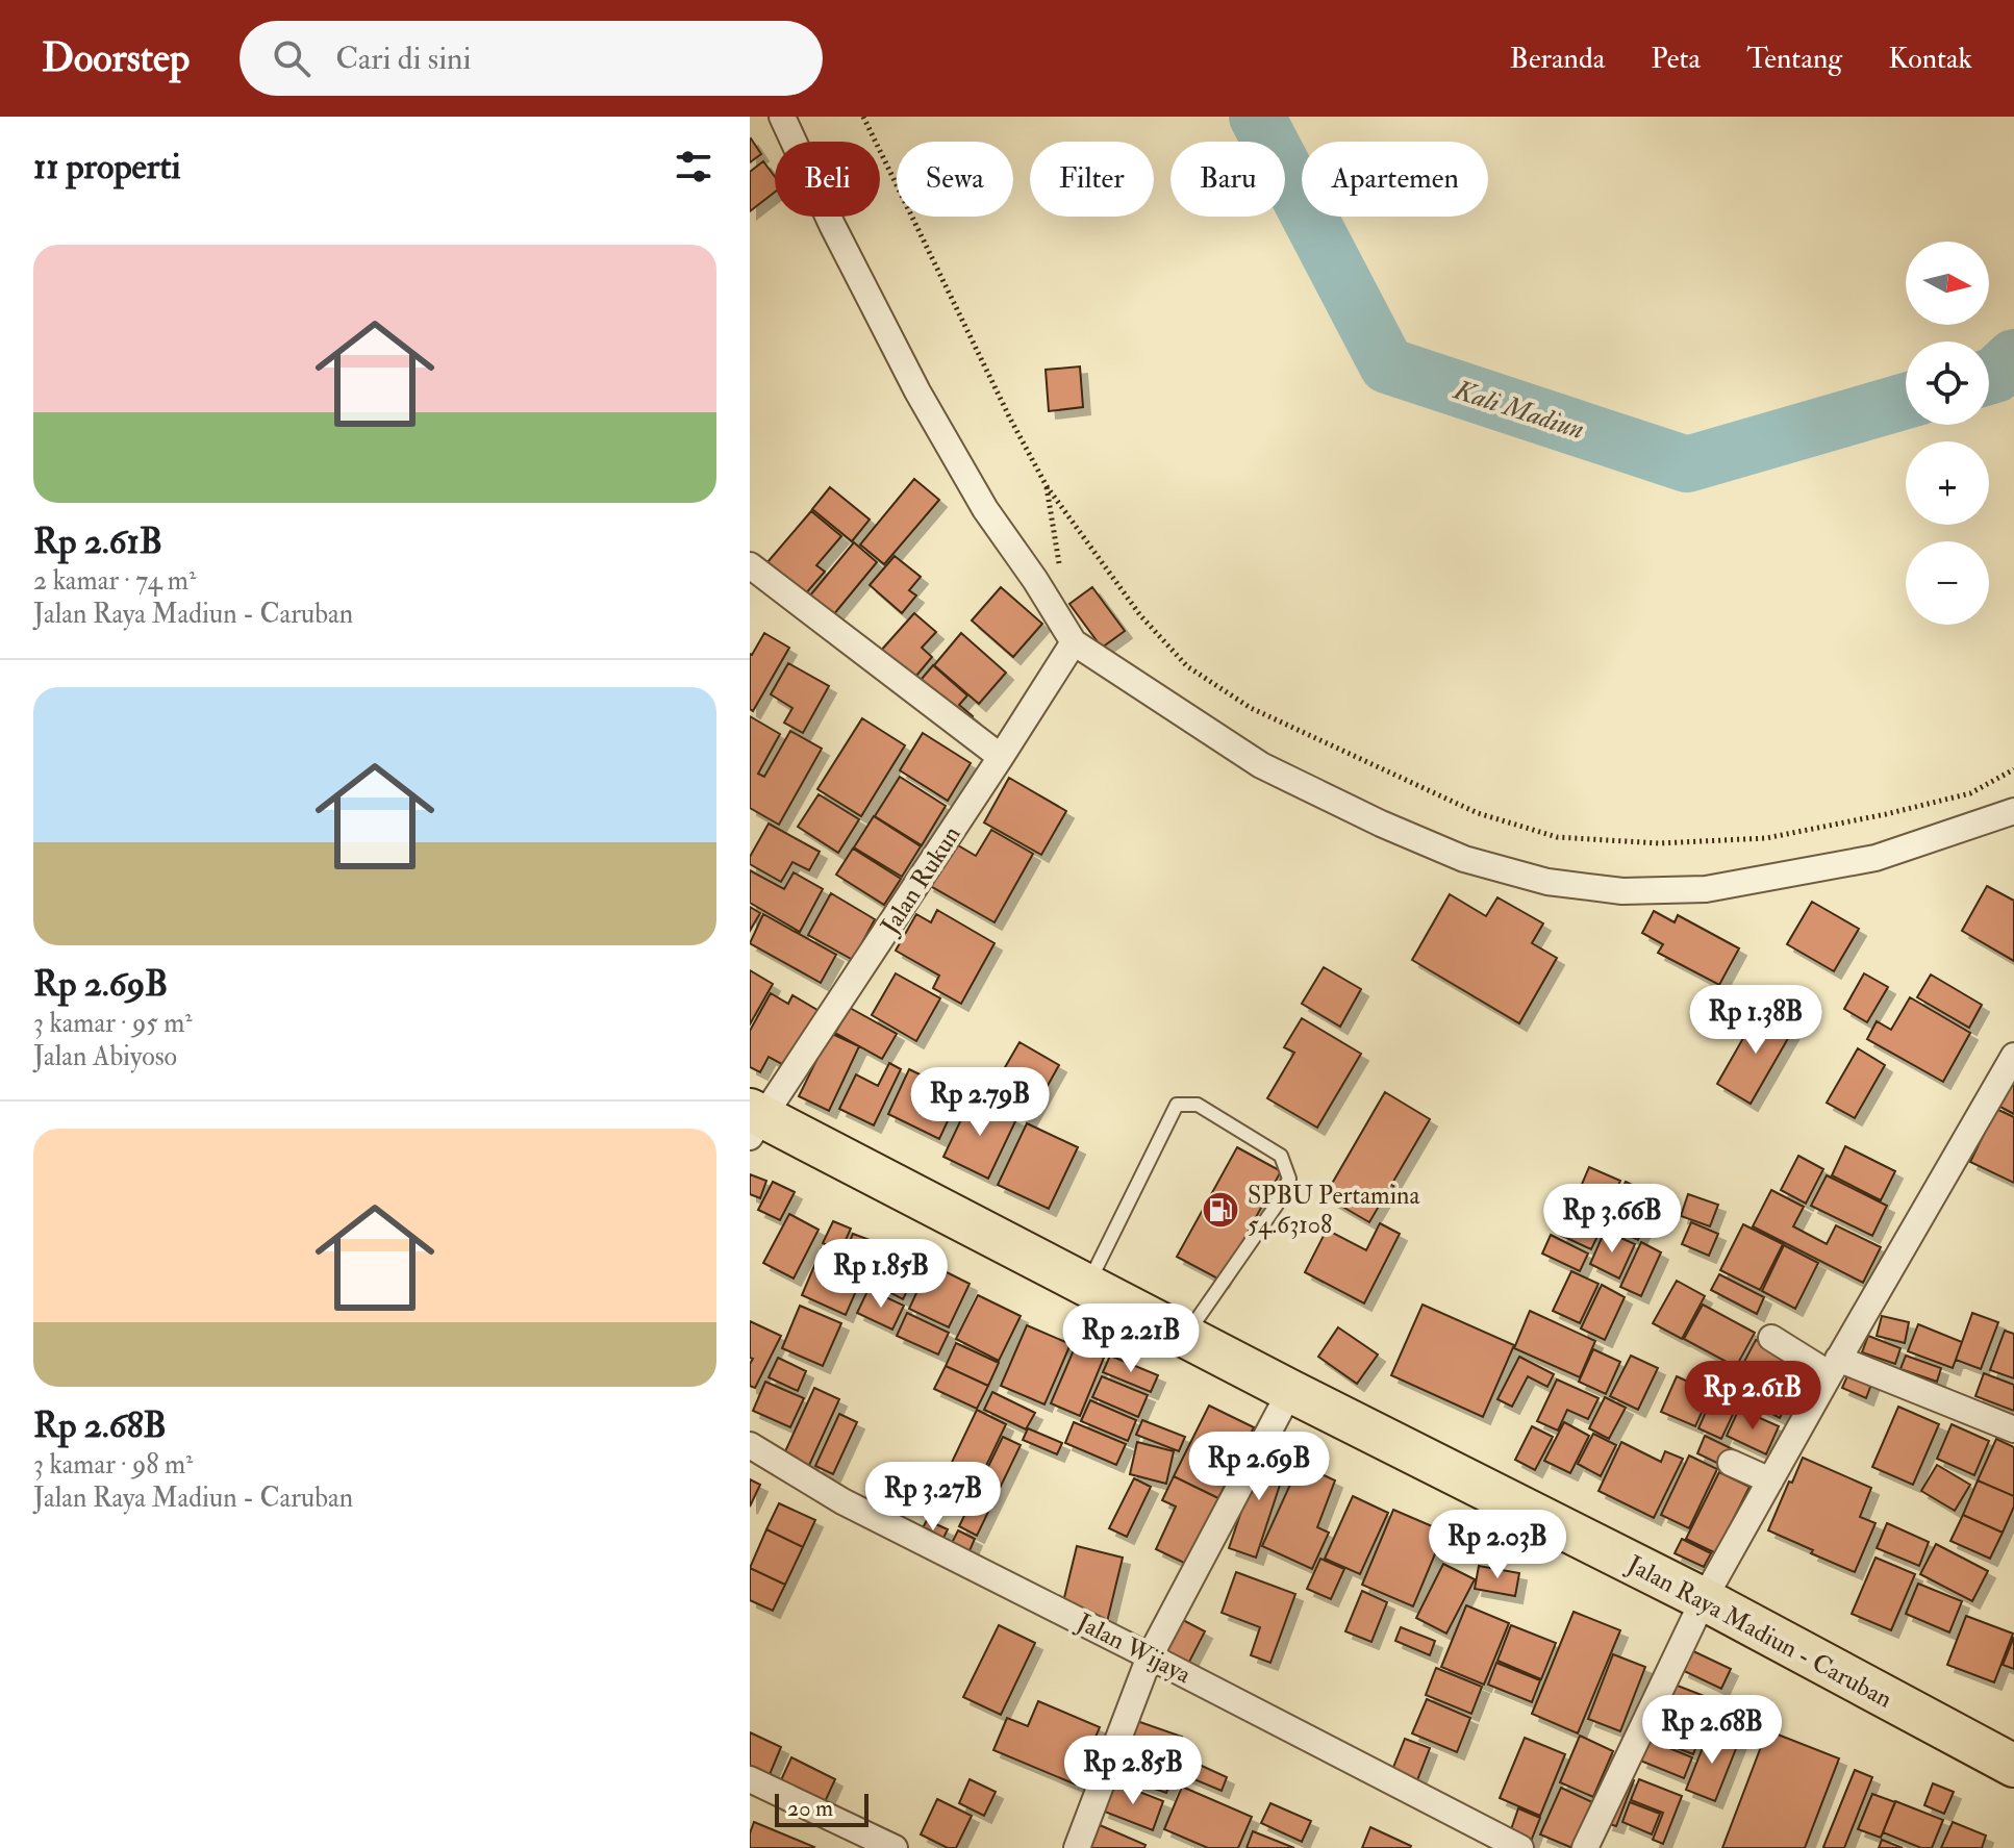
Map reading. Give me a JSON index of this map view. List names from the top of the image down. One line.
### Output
{"streets":{"highway":["Jalan Raya Madiun - Caruban"],"street":["Jalan Rukun","Jalan Wijaya"]},"crossings":[["Jalan Rukun","Jalan Raya Madiun - Caruban"]],"water":["Kali Madiun"],"places":{"fuel station":["SPBU Pertamina 54.63108"]},"scale_bar":"20 m","north":"right","page":{"header":"Doorstep","search":"Cari di sini","nav":["Beranda","Peta","Tentang","Kontak"],"heading":"11 properti","chip":["Beli","Sewa","Filter","Baru","Apartemen"],"list":[{"name":"Rp 2.61B","note":"2 kamar · 74 m² · Jalan Raya Madiun - Caruban"},{"name":"Rp 2.69B","note":"3 kamar · 95 m² · Jalan Abiyoso"},{"name":"Rp 2.68B","note":"3 kamar · 98 m² · Jalan Raya Madiun - Caruban"}],"map_buttons":["+","−"],"price":["Rp 1.38B","Rp 2.79B","Rp 3.66B","Rp 1.85B","Rp 2.21B","Rp 2.61B","Rp 2.69B","Rp 3.27B","Rp 2.03B","Rp 2.68B","Rp 2.85B"],"scale":"20 m"}}
